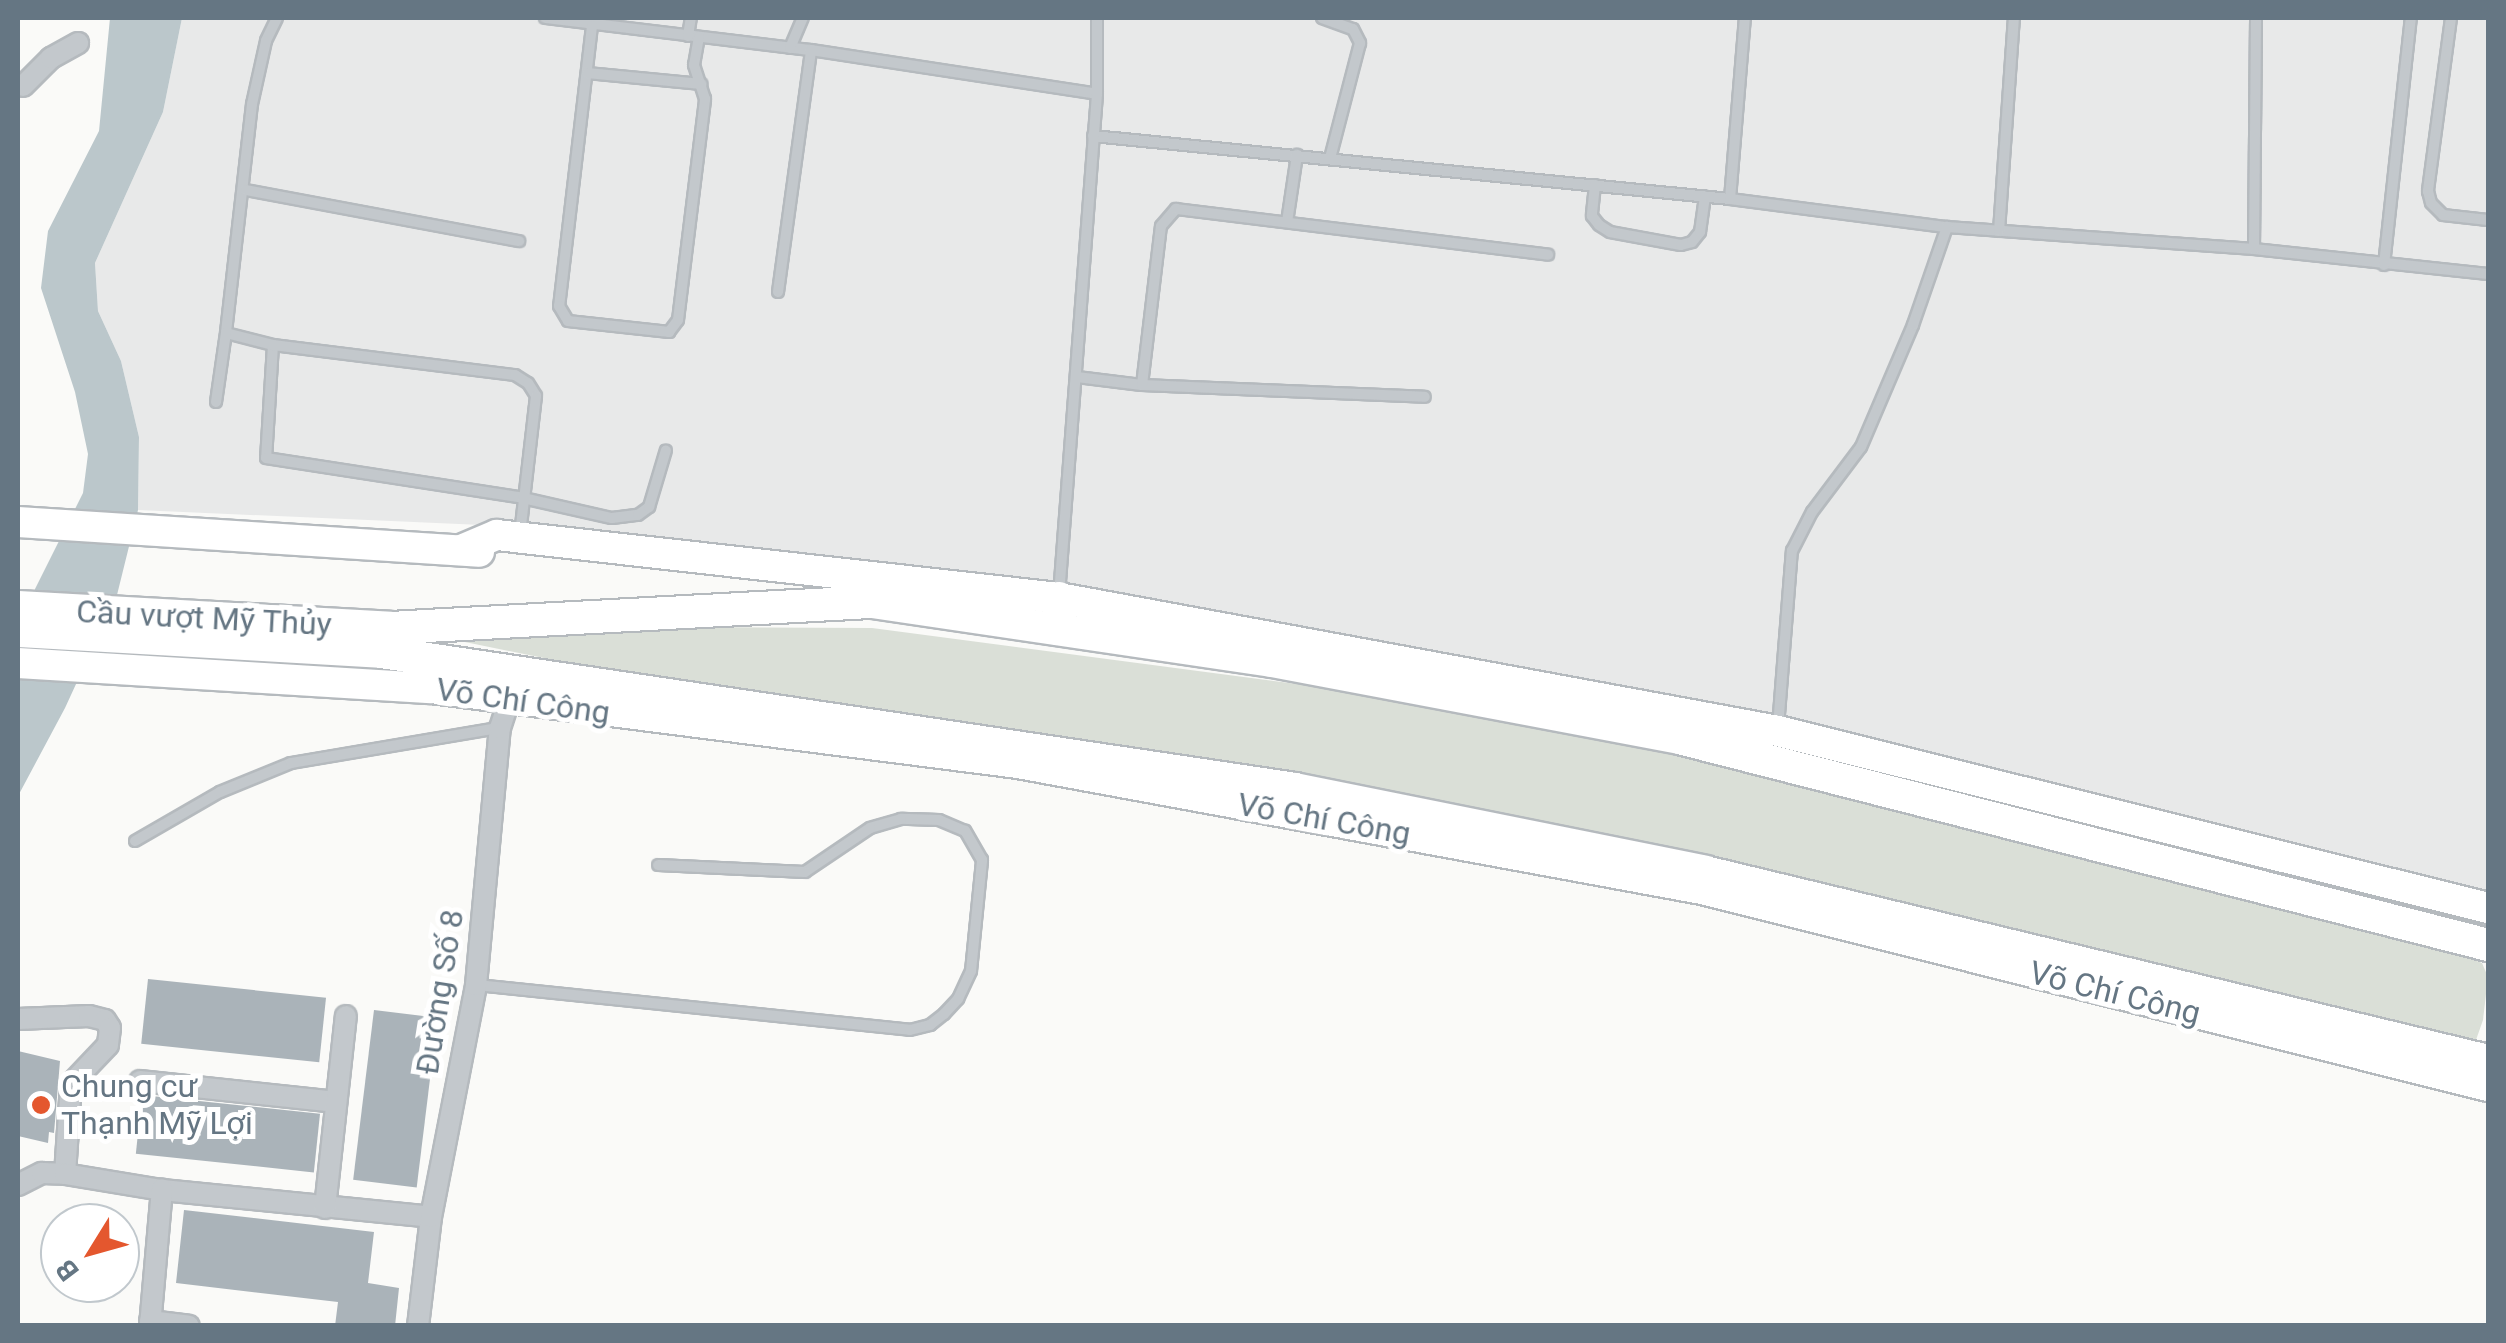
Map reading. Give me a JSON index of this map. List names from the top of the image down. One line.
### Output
{"streets":{"highway":["Cầu vượt Mỹ Thủy","Võ Chí Công"],"street":["Đường Số 8"]},"crossings":[["Cầu vượt Mỹ Thủy","Võ Chí Công"],["Võ Chí Công","Đường Số 8"]],"places":["Chung cư Thạnh Mỹ Lợi"],"north":"bottom left"}
